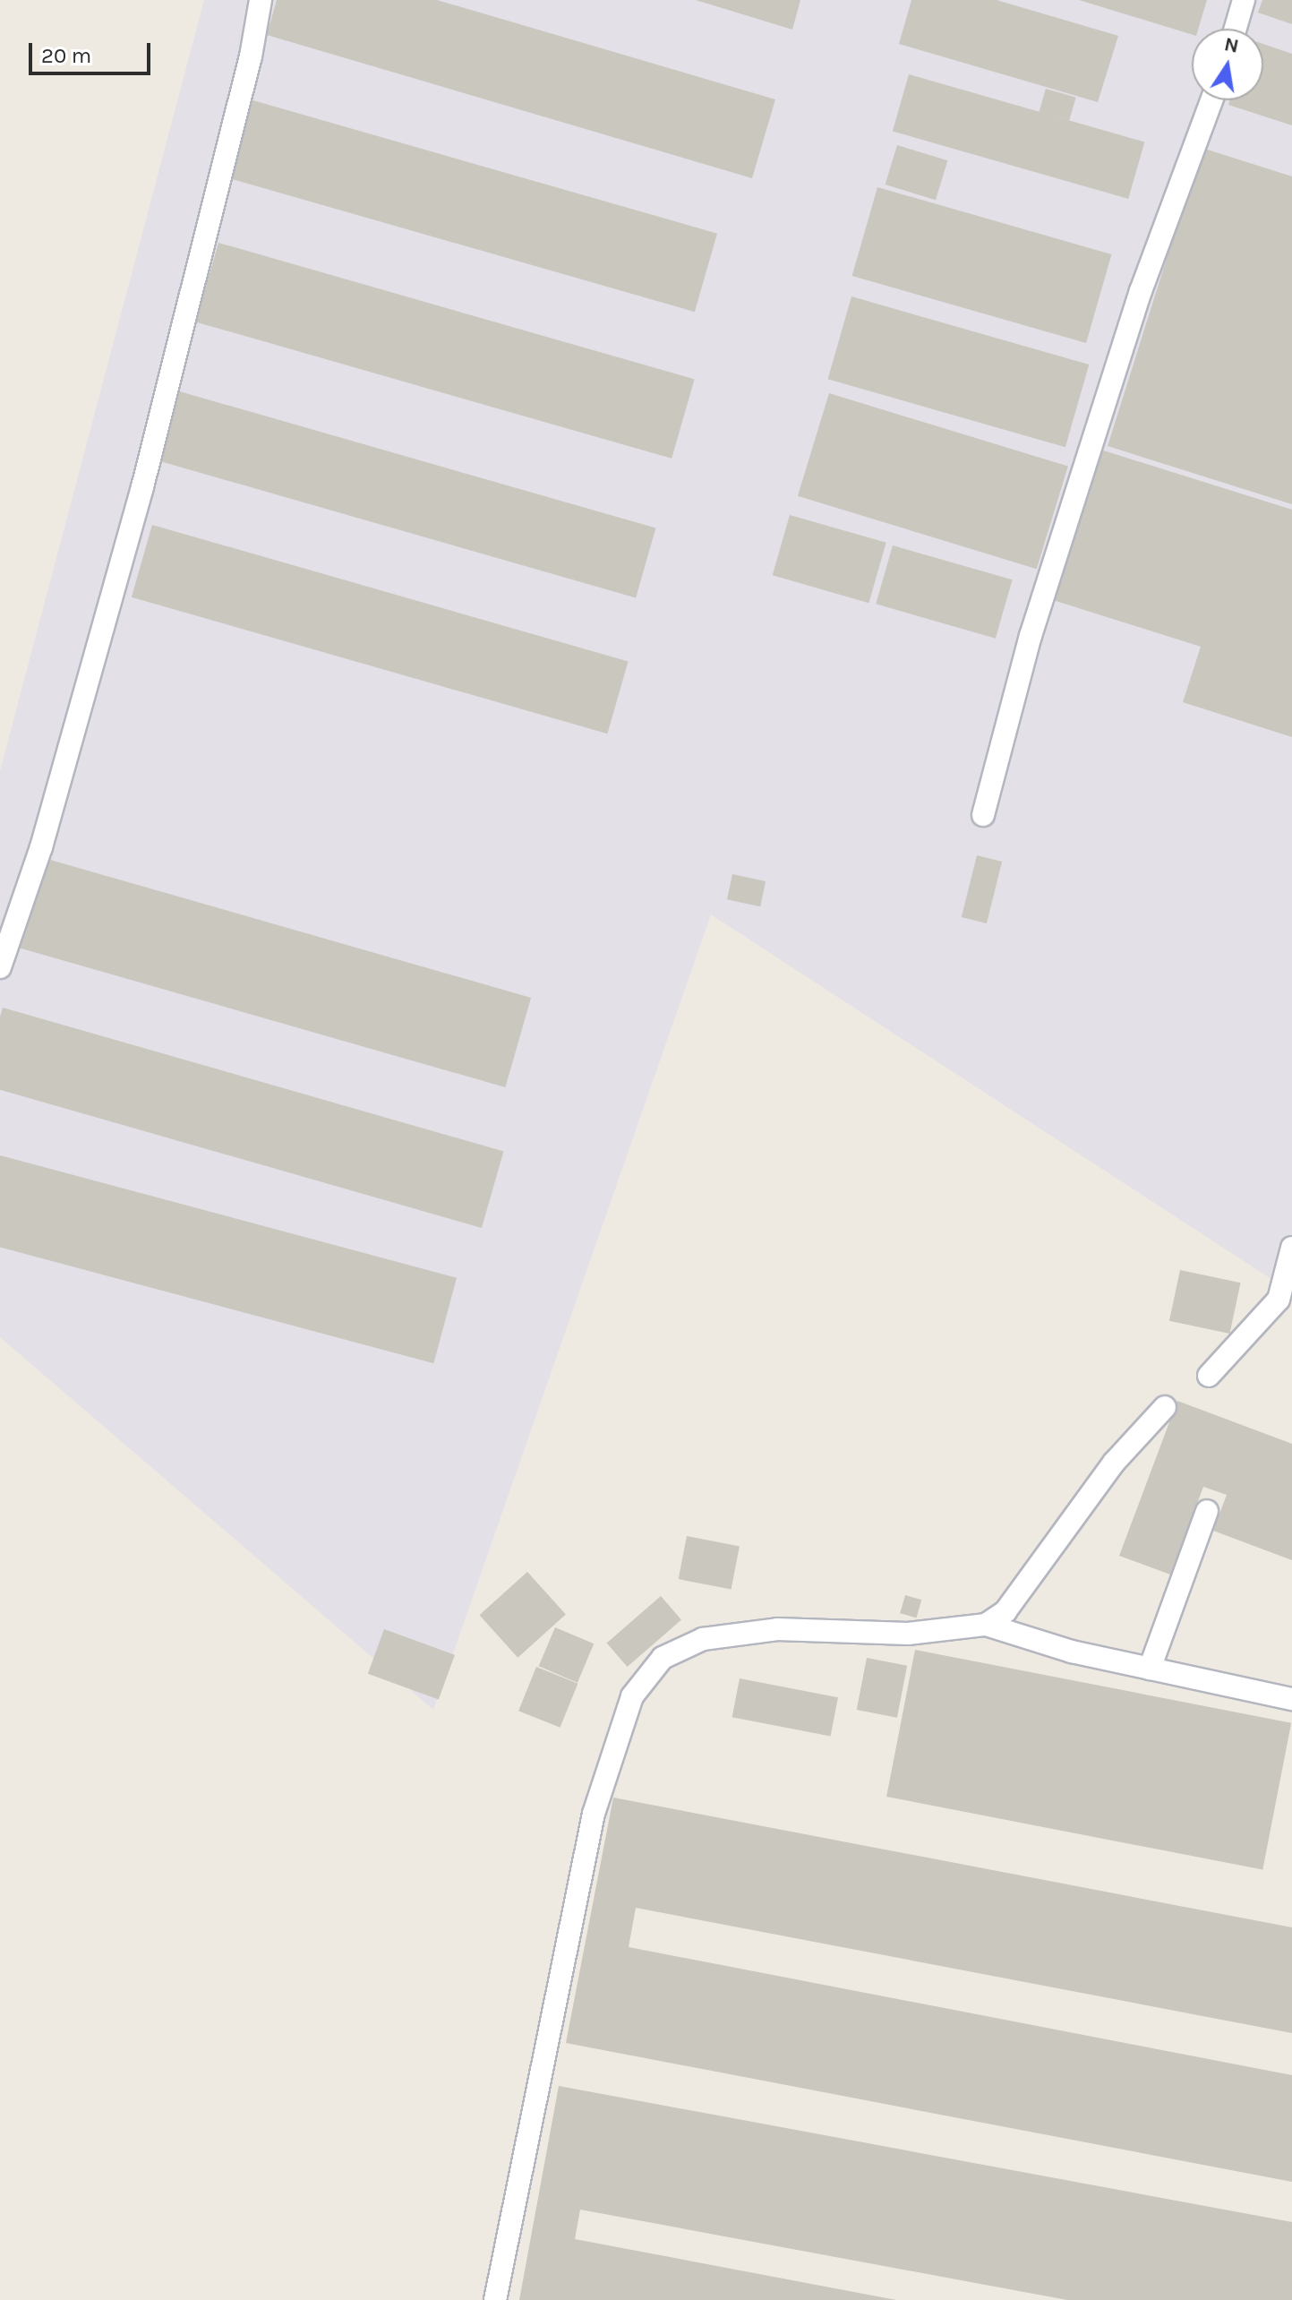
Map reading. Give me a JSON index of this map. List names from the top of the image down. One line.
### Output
{"scale_bar":"20 m","north":"top"}
